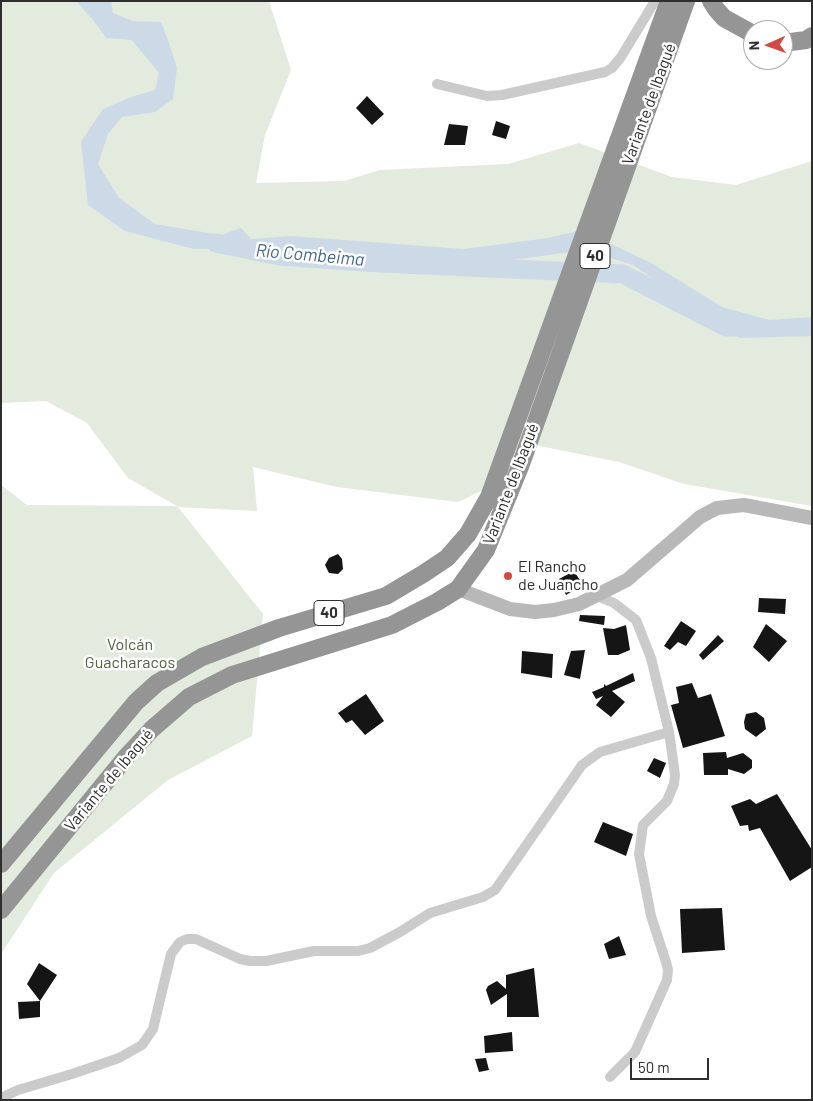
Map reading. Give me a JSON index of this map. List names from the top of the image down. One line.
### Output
{"streets":{"highway":["Variante de Ibagué","40"]},"water":["Río Combeima"],"parks":["Volcán Guacharacos"],"places":["El Rancho de Juancho"],"scale_bar":"50 m","north":"left"}
